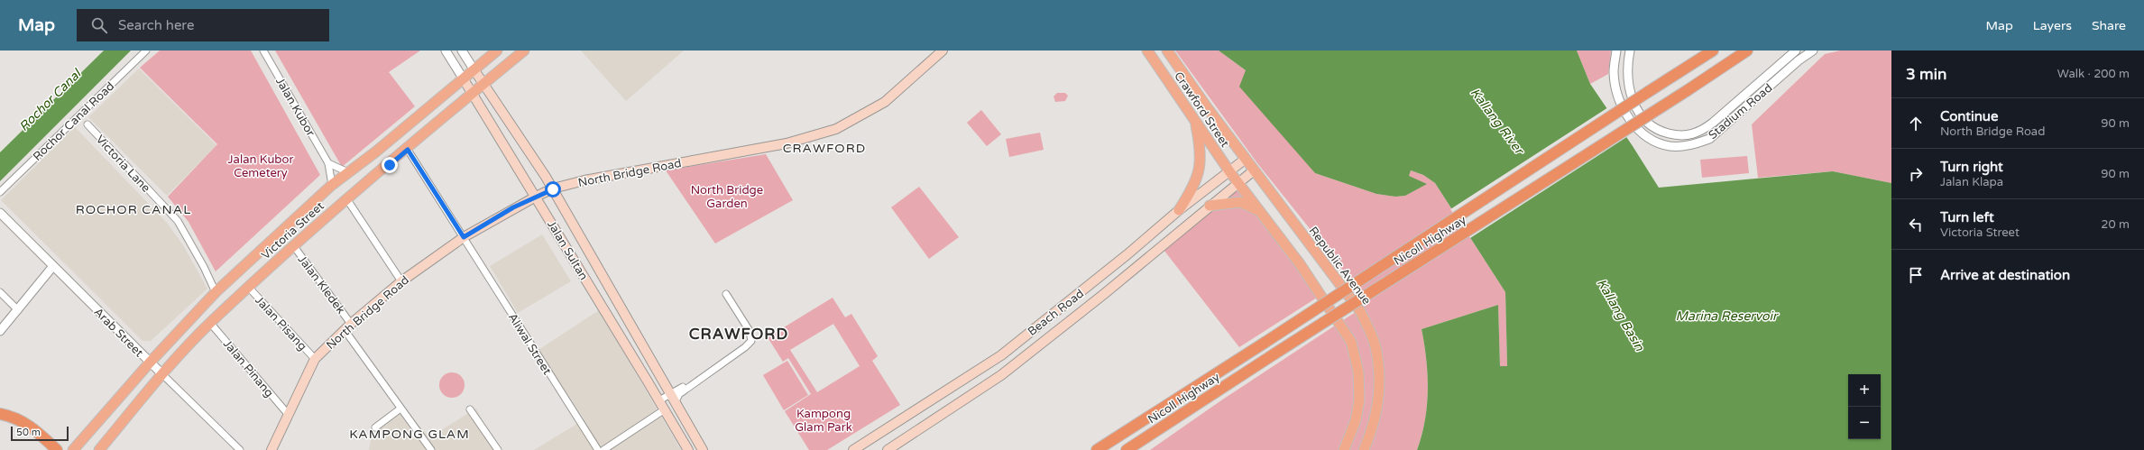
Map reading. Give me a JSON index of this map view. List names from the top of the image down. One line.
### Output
{"streets":{"highway":["Nicoll Highway"],"main road":["Crawford Street","North Bridge Road","Victoria Street","Jalan Sultan","Republic Avenue","Beach Road"],"street":["Jalan Kubor","Stadium Road","Rochor Canal Road","Victoria Lane","Jalan Kledek","Jalan Pisang","Arab Street","Aliwal Street","Jalan Pinang"]},"crossings":[["Jalan Kubor","Victoria Street"],["Crawford Street","Republic Avenue"],["Crawford Street","Beach Road"],["Victoria Lane","Victoria Street"],["North Bridge Road","Jalan Sultan"],["North Bridge Road","Jalan Kledek"],["North Bridge Road","Jalan Pisang"],["North Bridge Road","Aliwal Street"],["North Bridge Road","Jalan Pinang"],["Victoria Street","Jalan Sultan"],["Victoria Street","Jalan Kledek"],["Victoria Street","Jalan Pisang"],["Victoria Street","Arab Street"],["Victoria Street","Aliwal Street"],["Victoria Street","Jalan Pinang"],["Republic Avenue","Beach Road"]],"districts":["CRAWFORD","ROCHOR CANAL","CRAWFORD","KAMPONG GLAM"],"water":["Rochor Canal","Kallang River","Kallang Basin","Marina Reservoir"],"parks":["Jalan Kubor Cemetery","North Bridge Garden","Kampong Glam Park"],"scale_bar":"50 m","page":{"header":"Map","search":"Search here","nav":["Map","Layers","Share"],"heading":["3 min","Walk · 200 m"],"list":[["Continue","North Bridge Road","90 m"],["Turn right","Jalan Klapa","90 m"],["Turn left","Victoria Street","20 m"],"Arrive at destination"],"map_buttons":["+","−"],"scale":"50 m"}}
